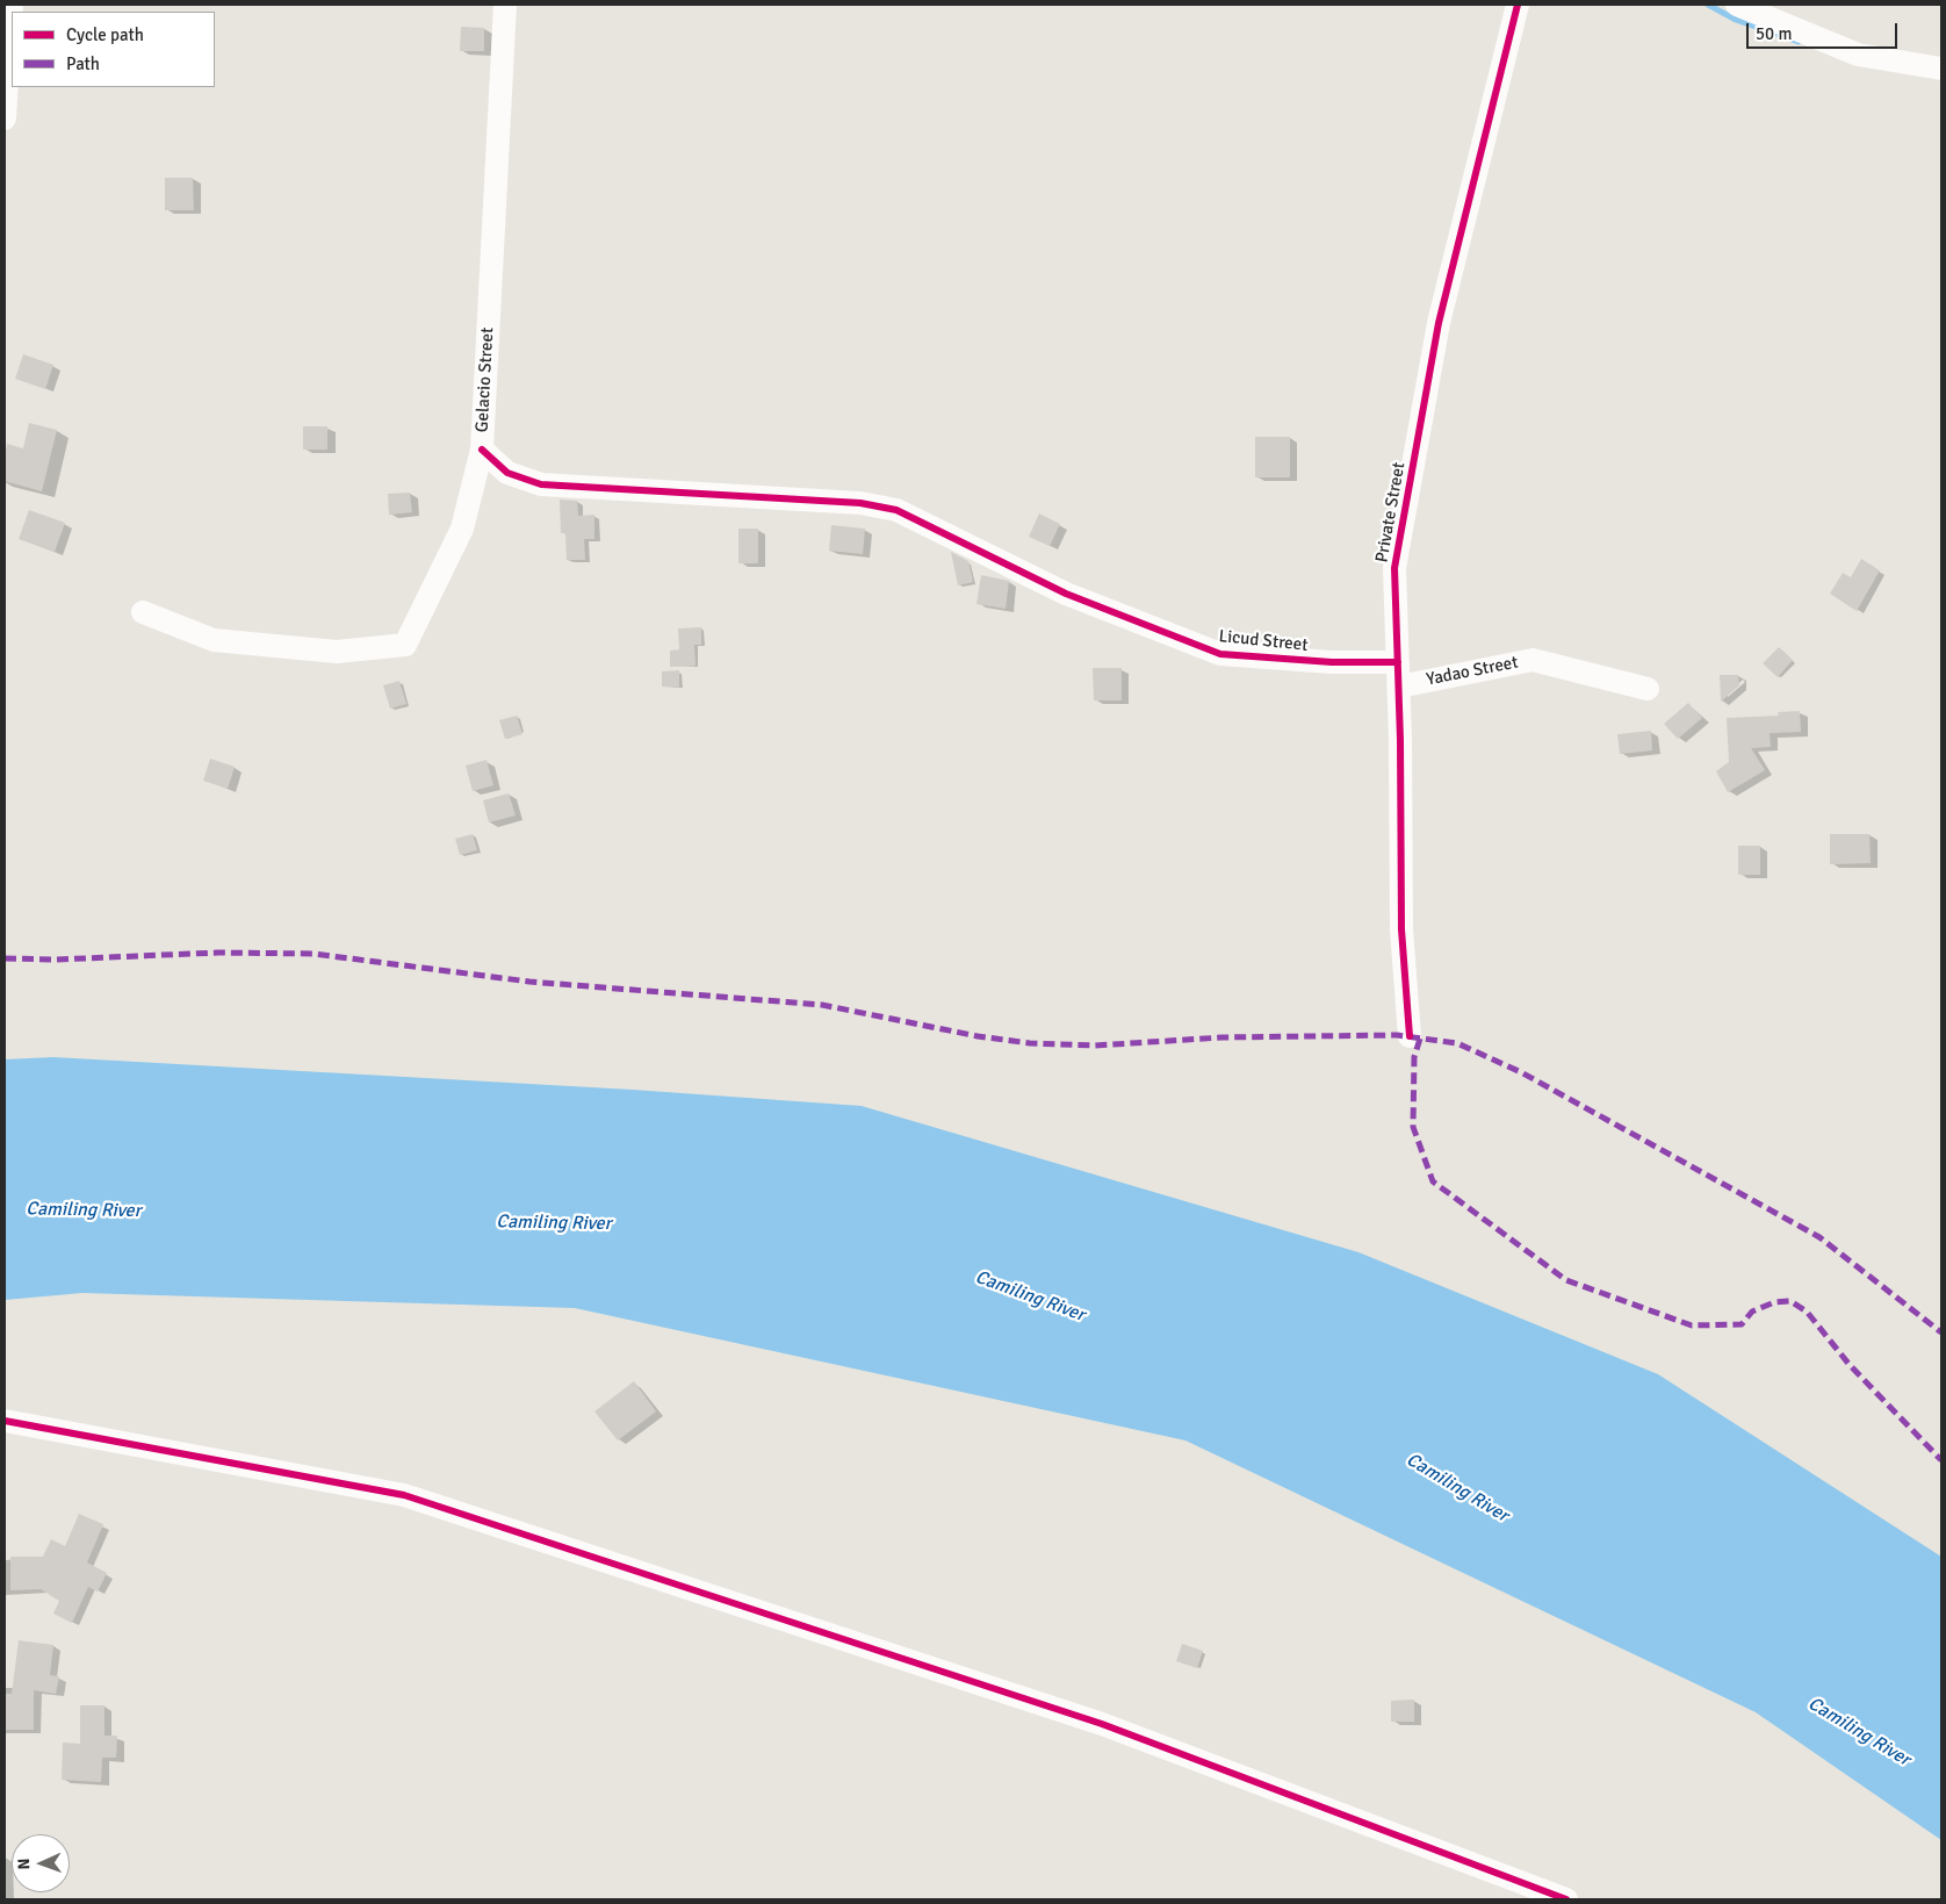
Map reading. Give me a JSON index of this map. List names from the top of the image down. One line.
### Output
{"streets":{"street":["Gelacio Street","Private Street","Licud Street","Yadao Street"]},"crossings":[["Gelacio Street","Licud Street"],["Private Street","Licud Street"],["Private Street","Yadao Street"]],"water":["Camiling River"],"legend":["Cycle path","Path"],"scale_bar":"50 m","north":"left"}
